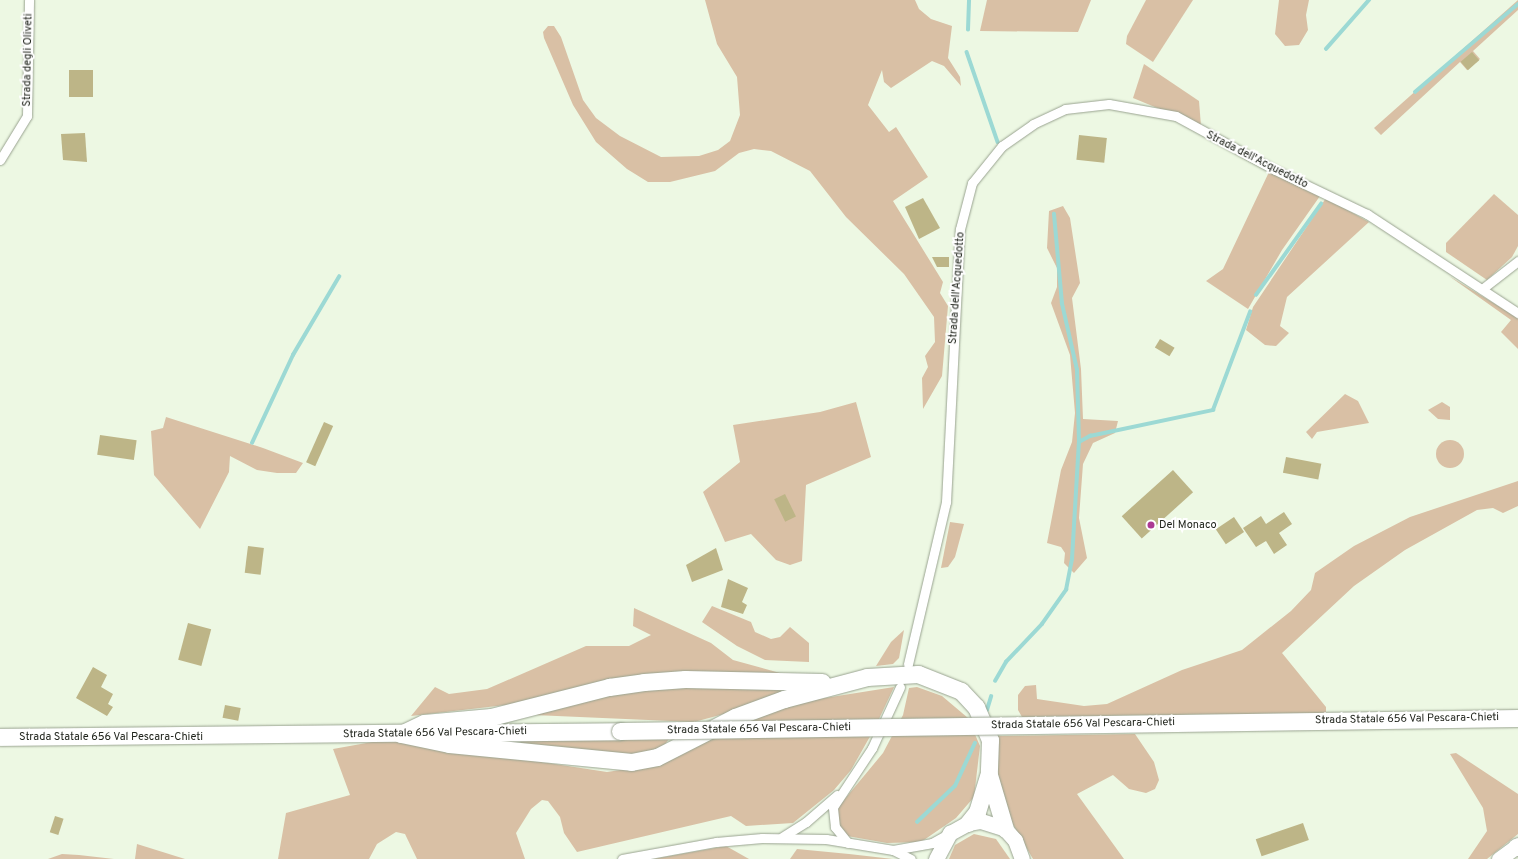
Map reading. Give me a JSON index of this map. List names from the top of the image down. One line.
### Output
{"streets":{"highway":["Strada Statale 656 Val Pescara-Chieti"],"street":["Strada degli Oliveti","Strada dell'Acquedotto"]},"places":["Del Monaco"]}
